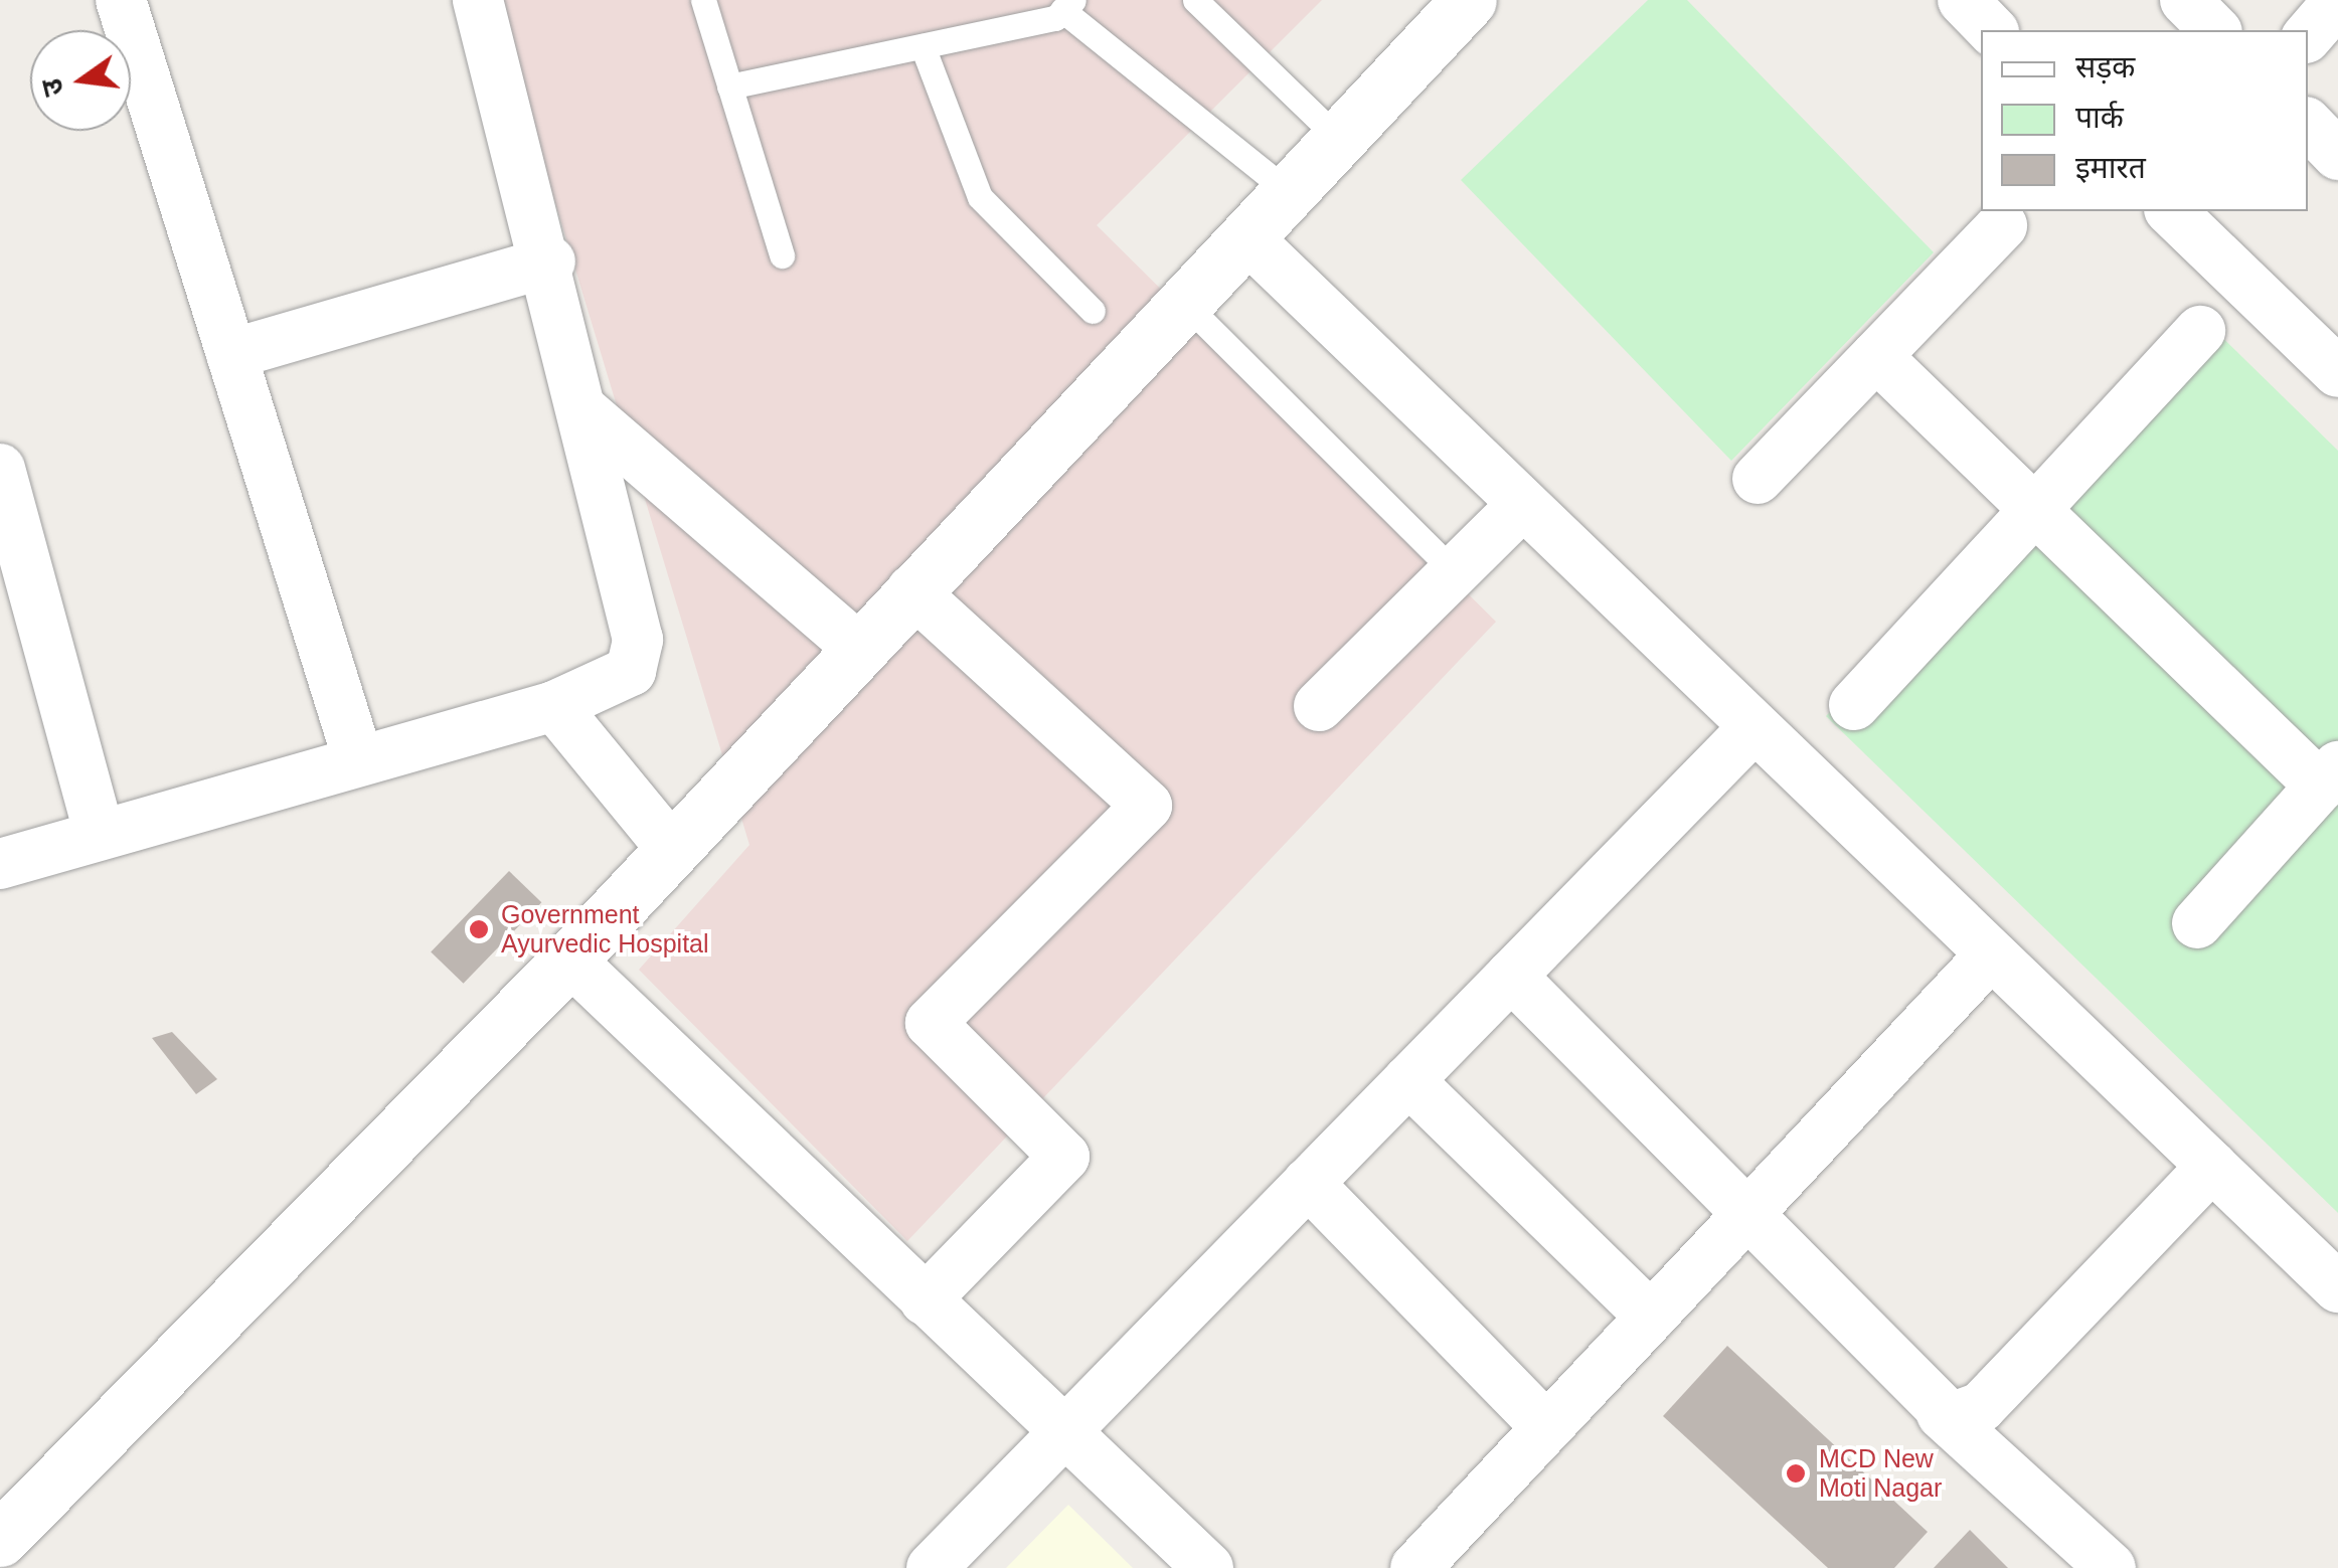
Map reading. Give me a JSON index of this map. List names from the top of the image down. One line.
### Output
{"places":["Government Ayurvedic Hospital","MCD New Moti Nagar"],"legend":["सड़क","पार्क","इमारत"],"north":"left"}
